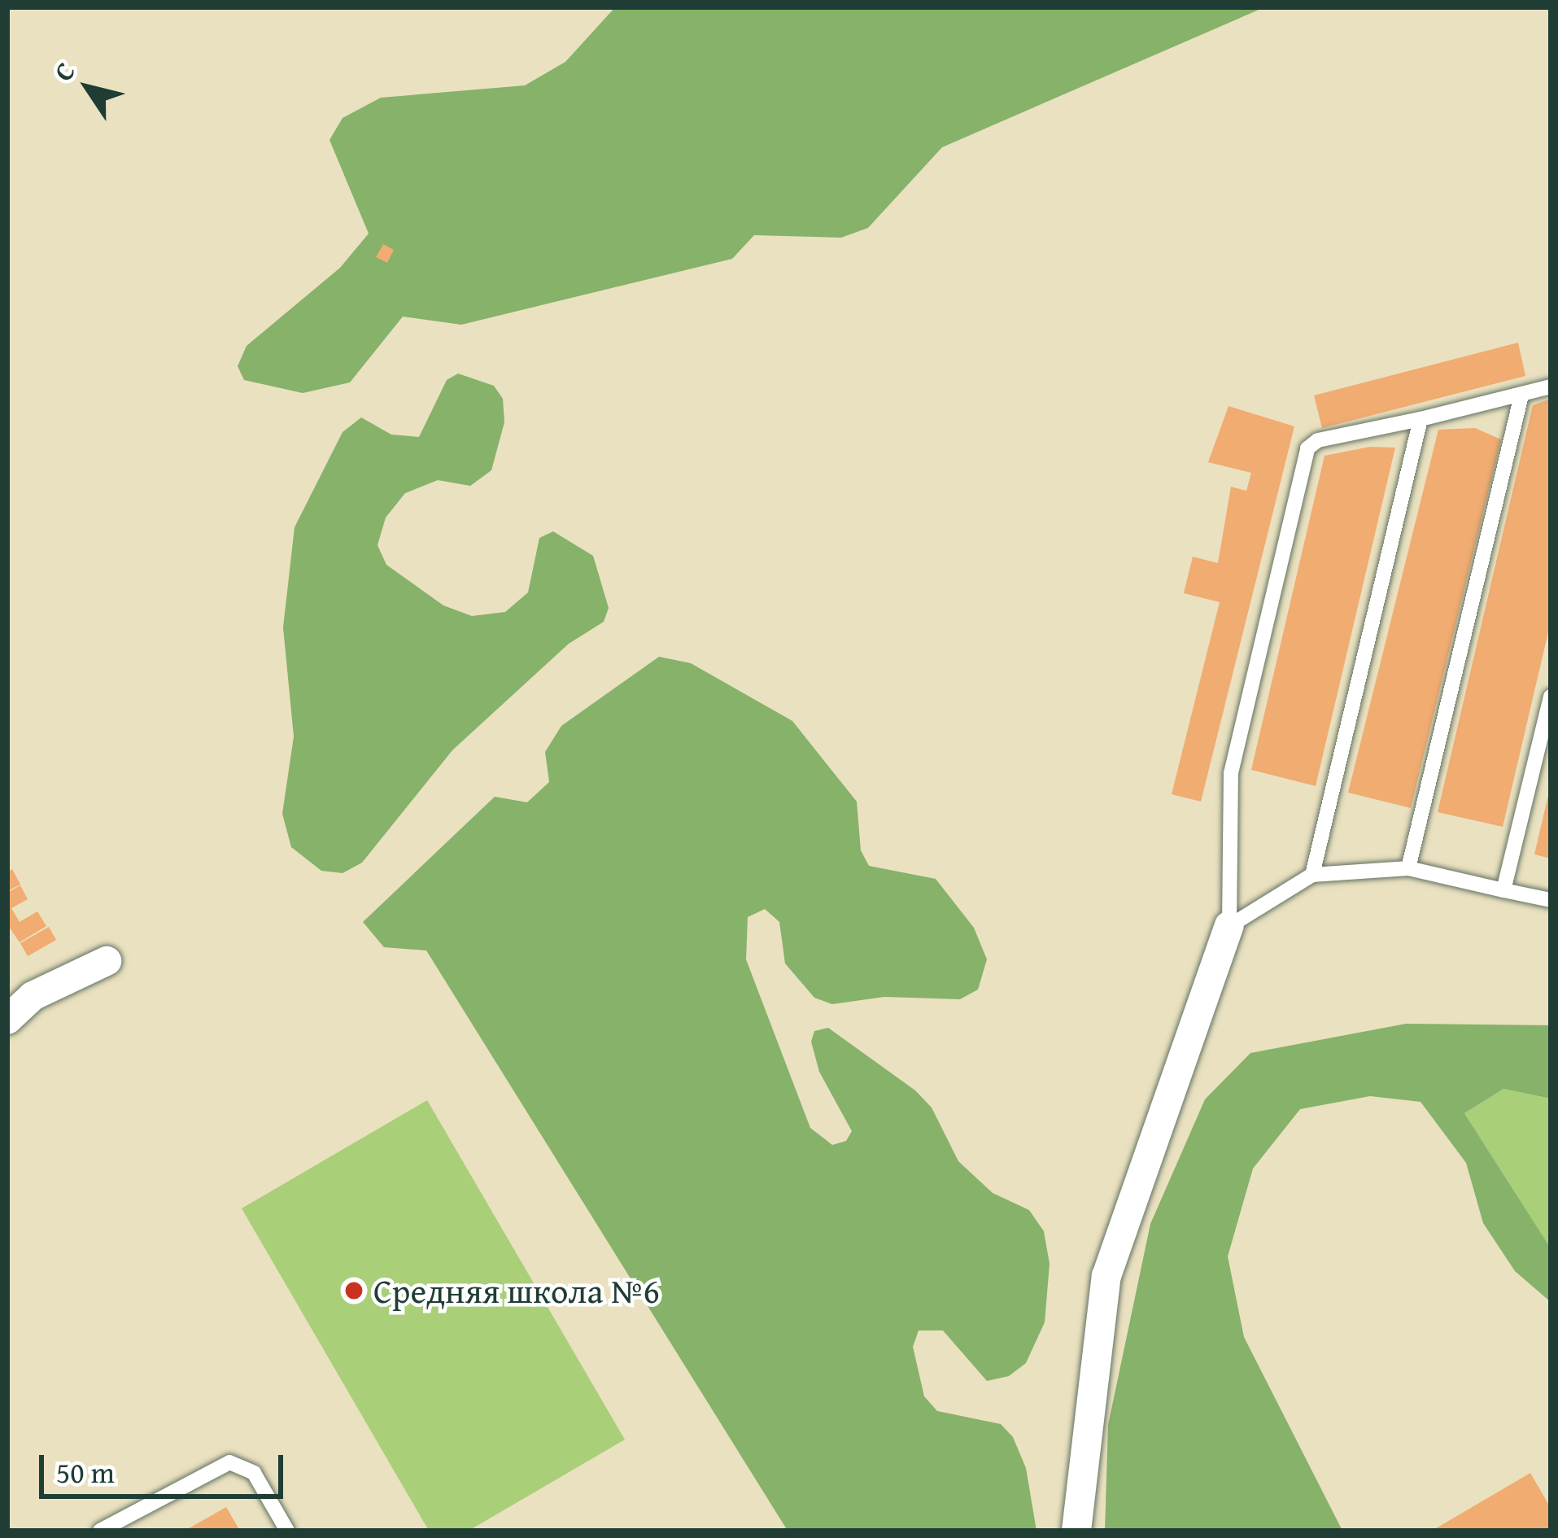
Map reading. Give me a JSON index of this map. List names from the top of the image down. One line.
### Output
{"places":["Средняя школа №6"],"scale_bar":"50 m","north":"top left"}
